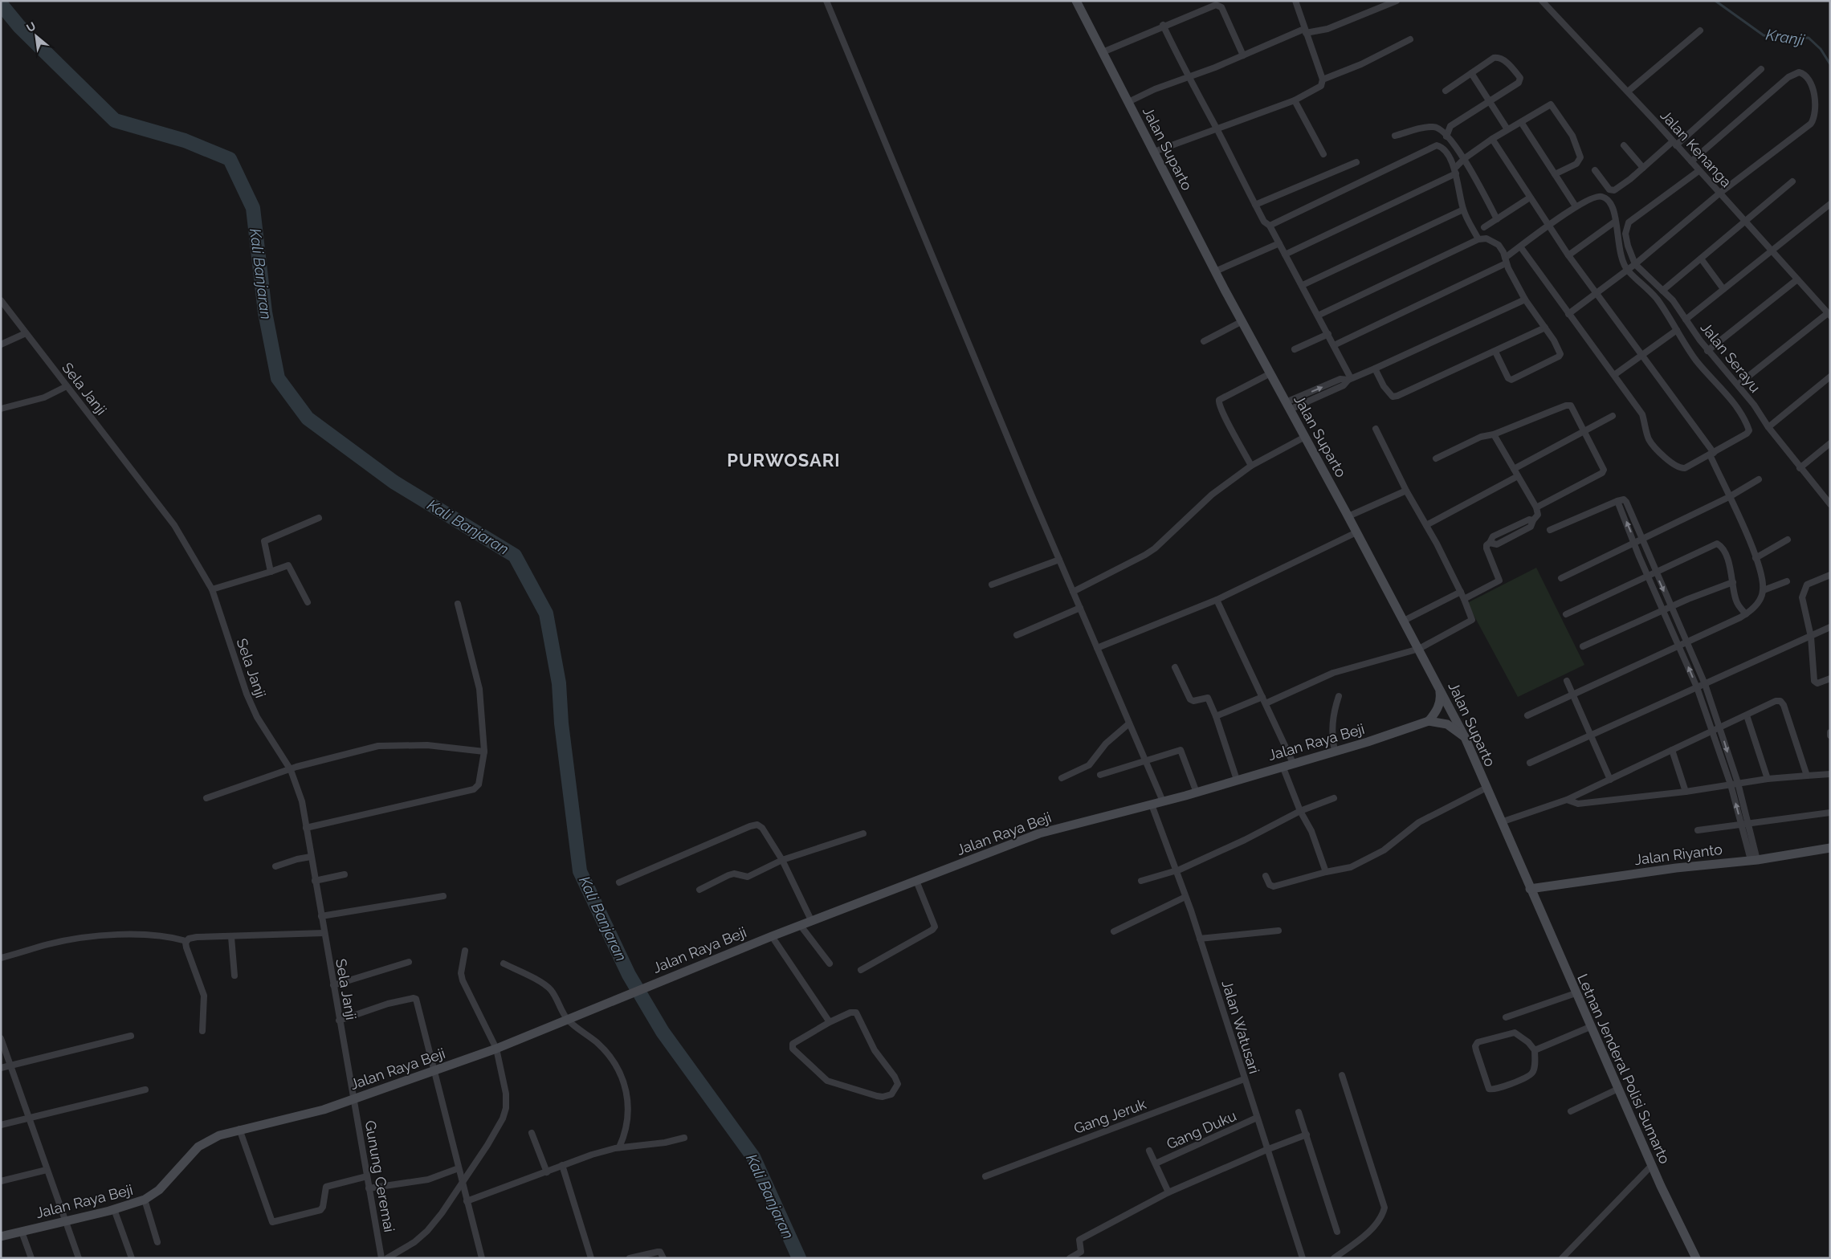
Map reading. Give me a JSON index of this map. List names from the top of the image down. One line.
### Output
{"streets":{"street":["Jalan Suparto","Jalan Kenanga","Jalan Serayu","Sela Janji","Jalan Raya Beji","Jalan Riyanto","Jalan Watusari","Letnan Jenderal Polisi Sumarto","Gang Jeruk","Gang Duku","Gunung Ceremai"]},"crossings":[["Jalan Suparto","Jalan Riyanto"],["Jalan Suparto","Letnan Jenderal Polisi Sumarto"],["Jalan Kenanga","Jalan Serayu"],["Sela Janji","Jalan Raya Beji"],["Sela Janji","Gunung Ceremai"],["Jalan Raya Beji","Jalan Watusari"],["Jalan Raya Beji","Gunung Ceremai"],["Jalan Riyanto","Letnan Jenderal Polisi Sumarto"],["Jalan Watusari","Gang Jeruk"],["Jalan Watusari","Gang Duku"]],"districts":["PURWOSARI"],"water":["Kranji","Kali Banjaran"],"north":"top left"}
